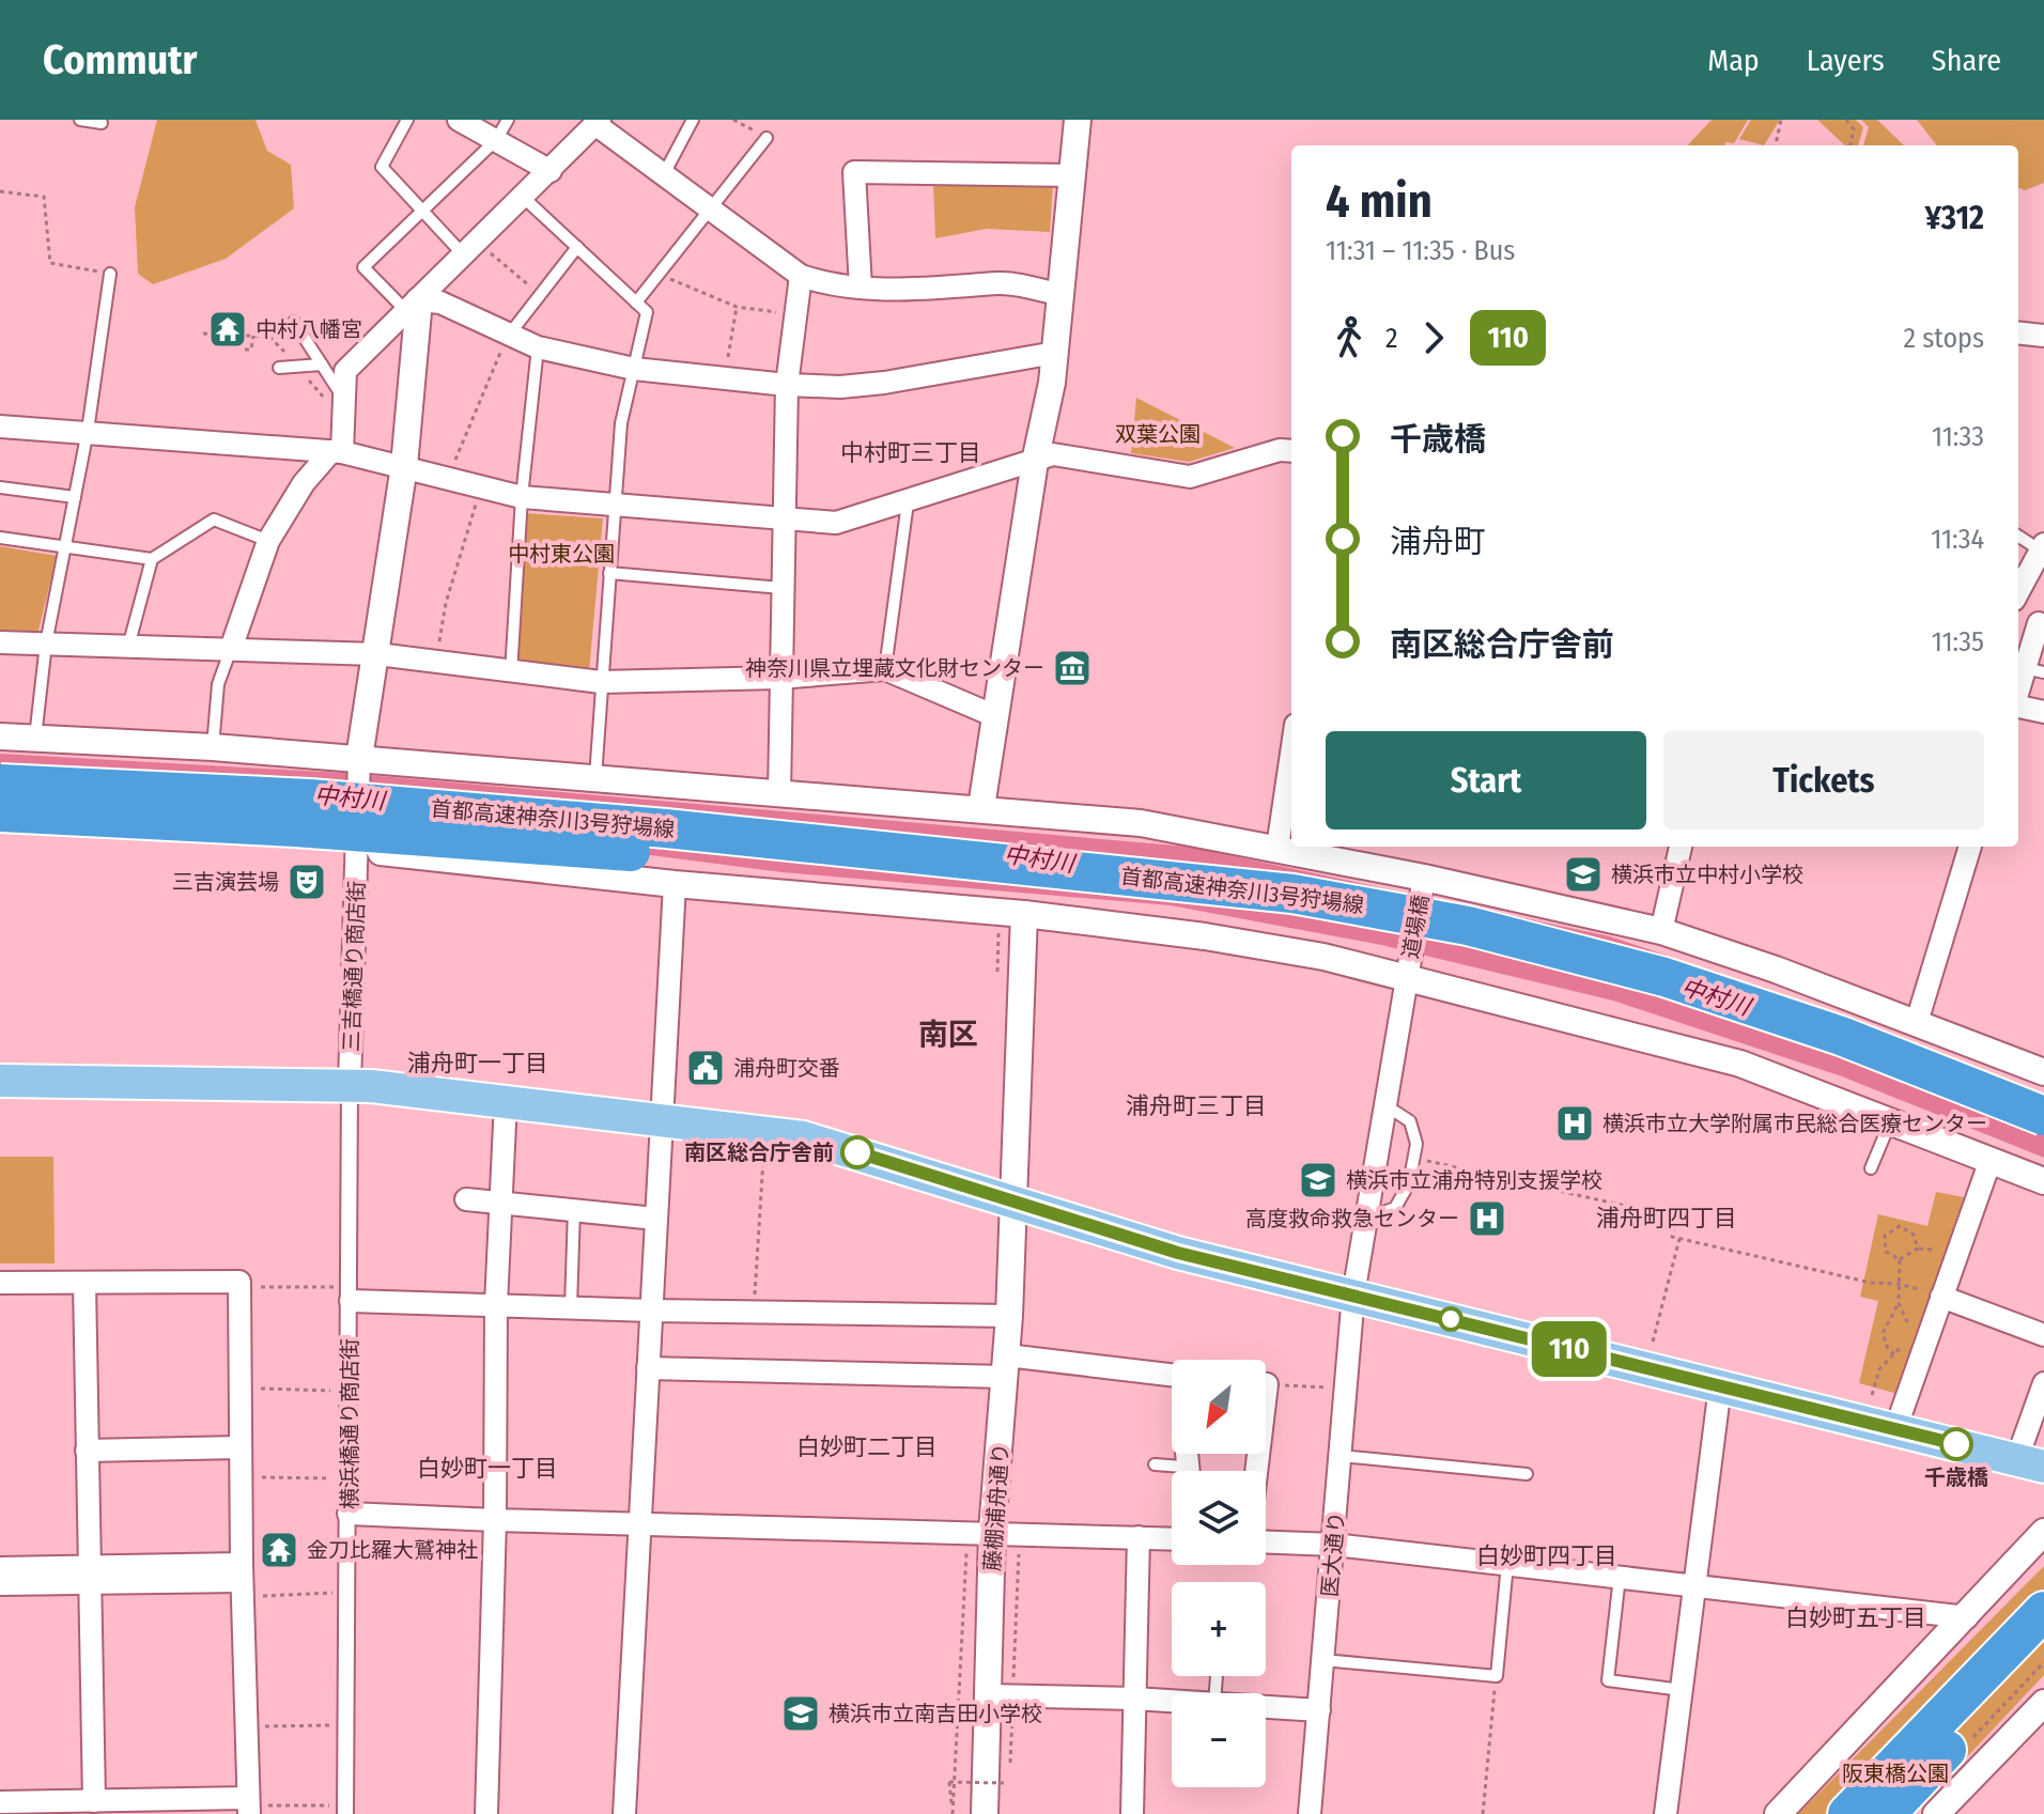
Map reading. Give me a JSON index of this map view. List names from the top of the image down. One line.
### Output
{"streets":{"highway":["首都高速神奈川3号狩場線"],"street":["道場橋","三吉橋通り商店街","横浜橋通り商店街","藤棚浦舟通り","医大通り"]},"crossings":[["道場橋","医大通り"],["三吉橋通り商店街","横浜橋通り商店街"]],"districts":["中村町三丁目","南区","浦舟町一丁目","浦舟町三丁目","浦舟町四丁目","白妙町二丁目","白妙町一丁目","白妙町四丁目","白妙町五丁目"],"water":["中村川"],"parks":["双葉公園","中村東公園","阪東橋公園"],"places":{"temple":["中村八幡宮","金刀比羅大鷲神社"],"museum":["神奈川県立埋蔵文化財センター"],"school or university":["横浜市立中村小学校","横浜市立浦舟特別支援学校","横浜市立南吉田小学校"],"theatre":["三吉演芸場"],"public building":["浦舟町交番"],"hospital":["横浜市立大学附属市民総合医療センター","高度救命救急センター"],"other":["南区総合庁舎前","千歳橋"]},"lines":["bus line 110"],"north":"bottom left","page":{"header":"Commutr","nav":["Map","Layers","Share"],"on_map":"110","heading":["4 min","11:31 – 11:35 · Bus","¥312"],"legs":["2","110","2 stops"],"list":[{"name":"千歳橋","value":"11:33"},{"name":"浦舟町","value":"11:34"},{"name":"南区総合庁舎前","value":"11:35"}],"buttons":["Start","Tickets"],"map_buttons":["+","−"]}}
